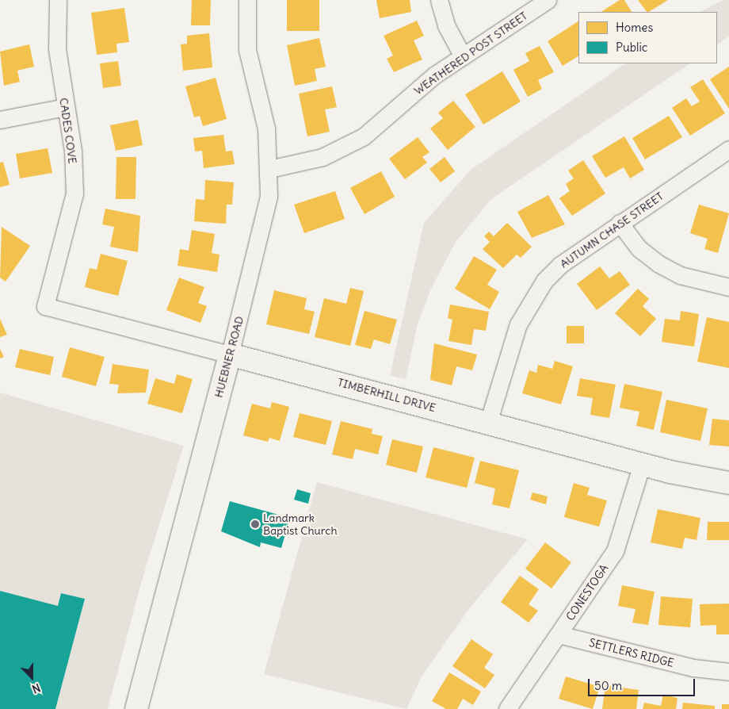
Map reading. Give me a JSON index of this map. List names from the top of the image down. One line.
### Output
{"streets":{"street":["WEATHERED POST STREET","CADES COVE","AUTUMN CHASE STREET","HUEBNER ROAD","TIMBERHILL DRIVE","CONESTOGA","SETTLERS RIDGE"]},"crossings":[["WEATHERED POST STREET","HUEBNER ROAD"],["CADES COVE","TIMBERHILL DRIVE"],["AUTUMN CHASE STREET","TIMBERHILL DRIVE"],["HUEBNER ROAD","TIMBERHILL DRIVE"],["TIMBERHILL DRIVE","CONESTOGA"],["CONESTOGA","SETTLERS RIDGE"]],"places":["Landmark Baptist Church"],"legend":["Homes","Public"],"scale_bar":"50 m","north":"bottom"}
